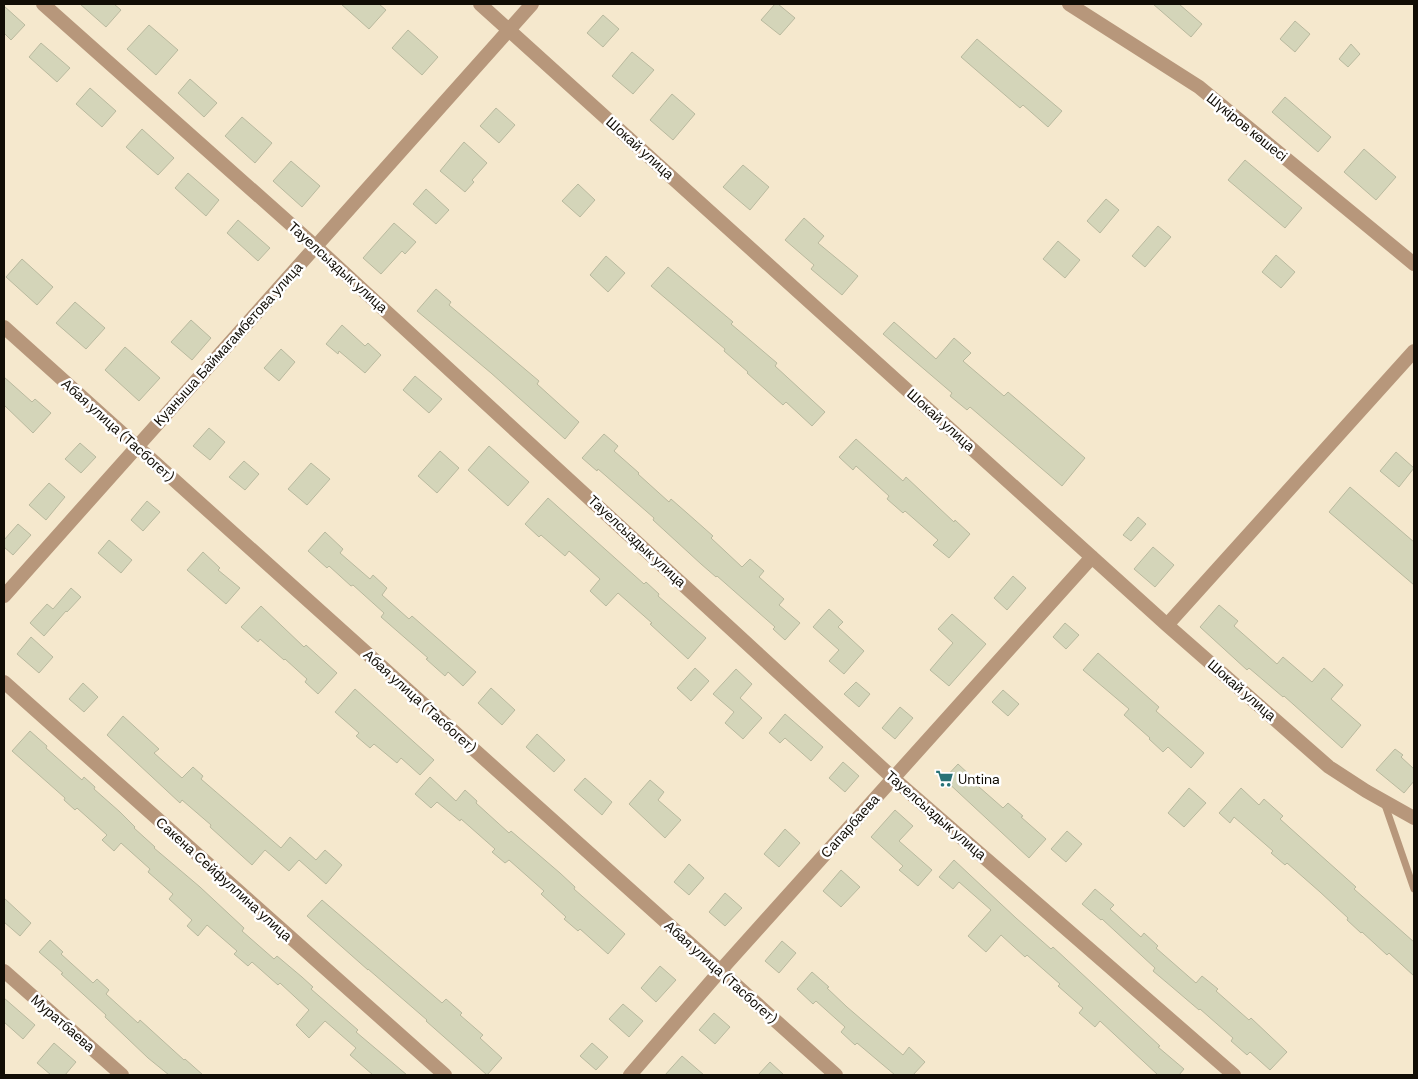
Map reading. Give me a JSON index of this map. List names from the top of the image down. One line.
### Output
{"streets":{"street":["Шүкіров көшесі","Шокай улица","Тауелсыздык улица","Куаныша Баймагамбетова улица","Абая улица (Тасбогет)","Сапарбаева","Сакена Сейфуллина улица","Муратбаева"]},"crossings":[["Шокай улица","Куаныша Баймагамбетова улица"],["Шокай улица","Сапарбаева"],["Тауелсыздык улица","Куаныша Баймагамбетова улица"],["Тауелсыздык улица","Сапарбаева"],["Куаныша Баймагамбетова улица","Абая улица (Тасбогет)"],["Абая улица (Тасбогет)","Сапарбаева"]],"places":{"supermarket":["Untina"]}}
